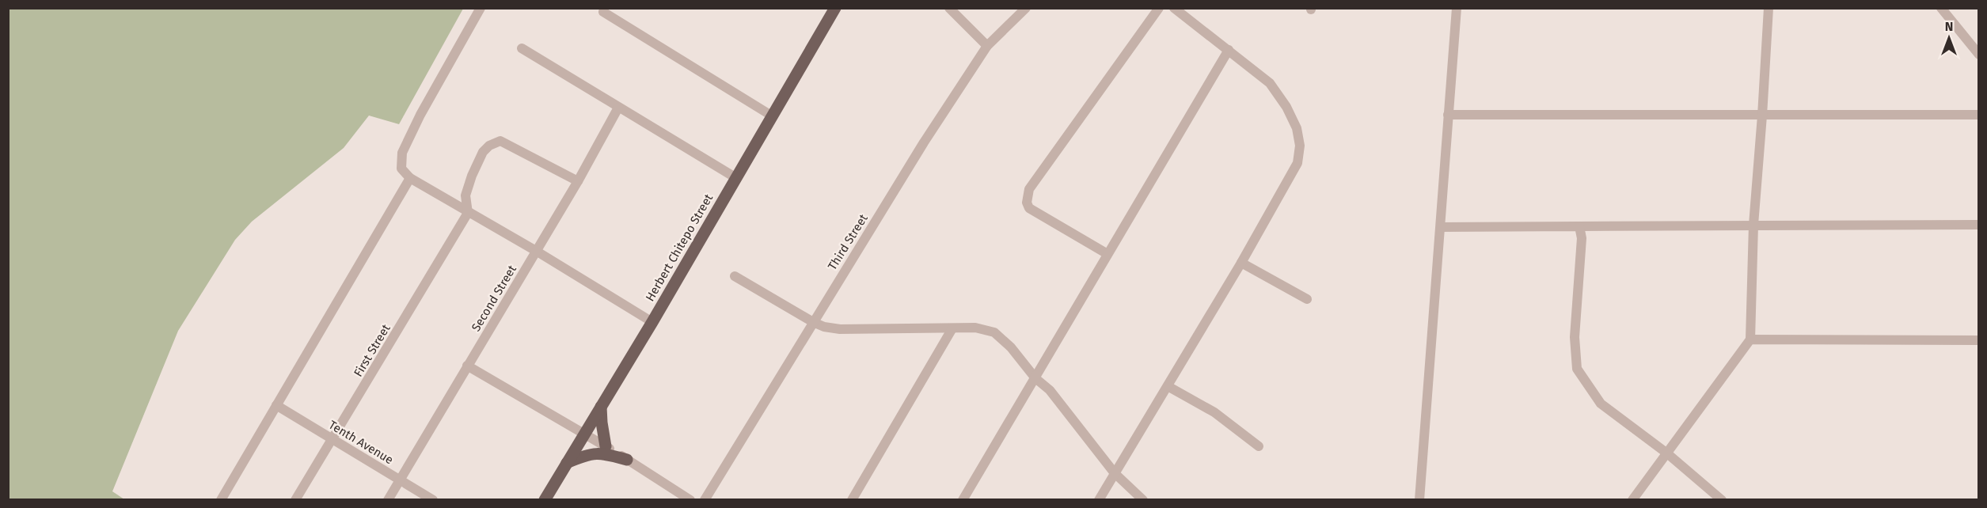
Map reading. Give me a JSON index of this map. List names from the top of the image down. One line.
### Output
{"streets":{"main road":["Herbert Chitepo Street"],"street":["Third Street","Second Street","First Street","Tenth Avenue"]},"crossings":[["Second Street","Tenth Avenue"],["First Street","Tenth Avenue"]],"north":"top"}
